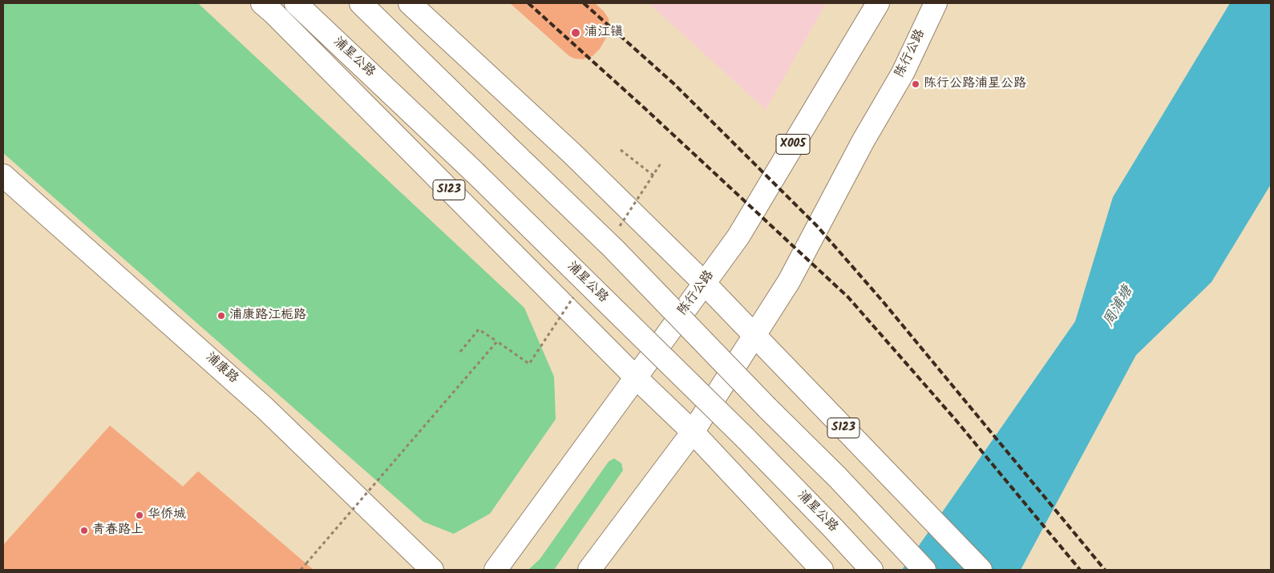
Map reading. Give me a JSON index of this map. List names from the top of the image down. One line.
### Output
{"streets":{"main road":["陈行公路","浦星公路","X005","S123","浦康路"]},"crossings":[["陈行公路","浦星公路"],["陈行公路","S123"]],"water":["周浦塘"],"places":["浦江镇","陈行公路浦星公路","浦康路江栀路","华侨城","青春路上"]}
